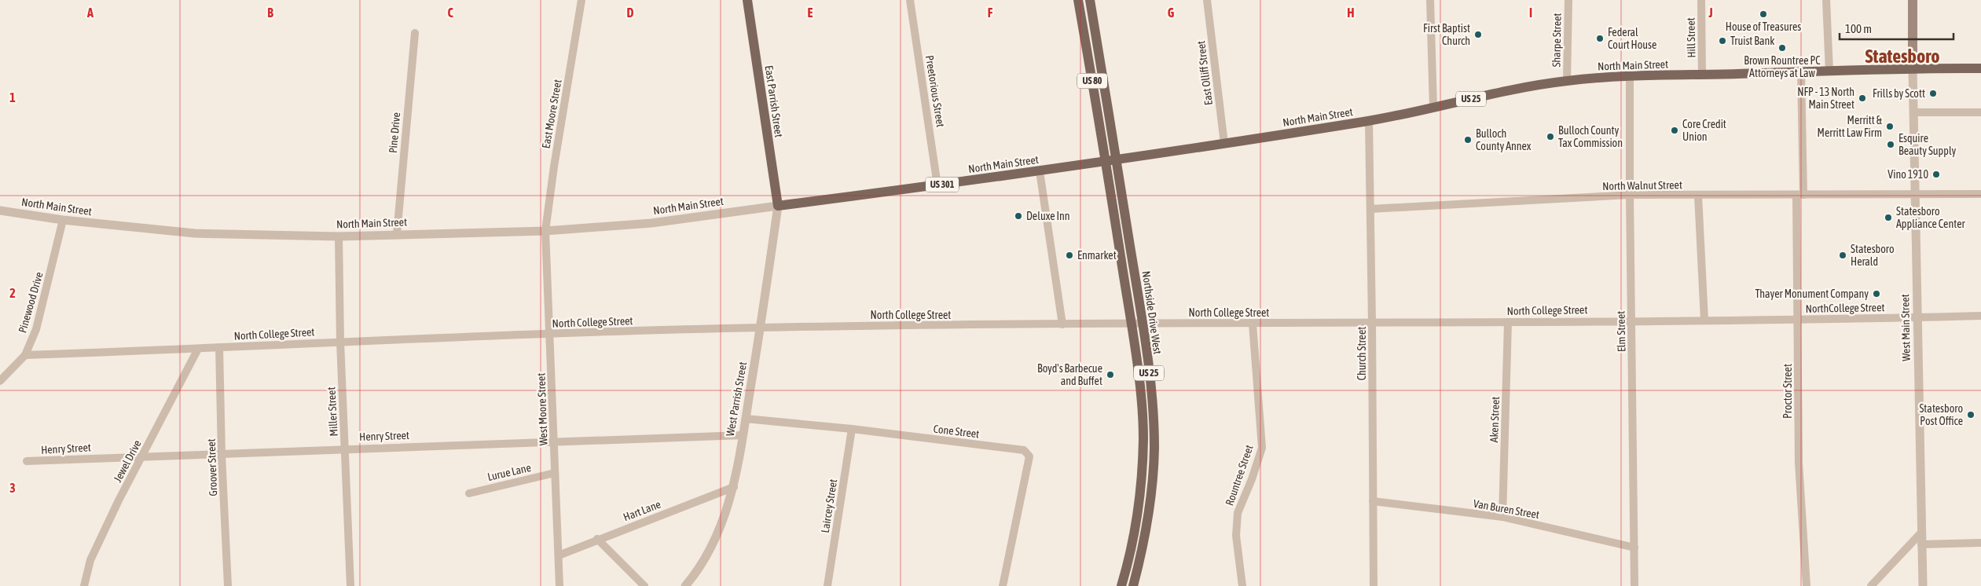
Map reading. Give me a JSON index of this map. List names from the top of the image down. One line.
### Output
{"streets":{"main road":["North Main Street","US 80","US 25","East Parrish Street","US 301","Northside Drive West"],"street":["Hill Street","Sharpe Street","East Olliff Street","Preetorious Street","East Moore Street","Pine Drive","North Walnut Street","Pinewood Drive","NorthCollege Street","North College Street","West Main Street","Elm Street","Church Street","Proctor Street","West Parrish Street","West Moore Street","Miller Street","Aken Street","Cone Street","Henry Street","Jewel Drive","Groover Street","Lurue Lane","Rountree Street","Laircey Street","Van Buren Street","Hart Lane"]},"crossings":[["Hill Street","North Main Street"],["Sharpe Street","North Main Street"],["North Main Street","East Olliff Street"],["North Main Street","US 80"],["North Main Street","Preetorious Street"],["North Main Street","US 25"],["North Main Street","East Parrish Street"],["North Main Street","East Moore Street"],["North Main Street","Pine Drive"],["North Main Street","Pinewood Drive"],["North Main Street","Northside Drive West"],["North Main Street","West Main Street"],["North Main Street","Elm Street"],["North Main Street","Church Street"],["North Main Street","Proctor Street"],["North Main Street","West Parrish Street"],["North Main Street","West Moore Street"],["North Main Street","Miller Street"],["US 80","Northside Drive West"],["US 25","West Main Street"],["East Parrish Street","West Parrish Street"],["East Moore Street","West Moore Street"],["North Walnut Street","West Main Street"],["North Walnut Street","Elm Street"],["North Walnut Street","Church Street"],["North Walnut Street","Proctor Street"],["Pinewood Drive","North College Street"],["NorthCollege Street","North College Street"],["NorthCollege Street","West Main Street"],["NorthCollege Street","Proctor Street"],["North College Street","Northside Drive West"],["North College Street","Elm Street"],["North College Street","Church Street"],["North College Street","Proctor Street"],["North College Street","West Parrish Street"],["North College Street","West Moore Street"],["North College Street","Miller Street"],["North College Street","Aken Street"],["North College Street","Jewel Drive"],["North College Street","Groover Street"],["North College Street","Rountree Street"],["Elm Street","Van Buren Street"],["Church Street","Van Buren Street"],["West Parrish Street","Cone Street"],["West Parrish Street","Henry Street"],["West Parrish Street","Hart Lane"],["West Moore Street","Henry Street"],["West Moore Street","Lurue Lane"],["West Moore Street","Hart Lane"],["Miller Street","Henry Street"],["Aken Street","Van Buren Street"],["Cone Street","Laircey Street"],["Henry Street","Jewel Drive"],["Henry Street","Groover Street"]],"districts":["Statesboro"],"places":["House of Treasures","First Baptist Church","Federal Court House","Truist Bank","Brown Rountree PC Attorneys at Law","Frills by Scott","NFP - 13 North Main Street","Merritt & Merritt Law Firm","Core Credit Union","Bulloch County Tax Commission","Bulloch County Annex","Esquire Beauty Supply","Vino 1910","Deluxe Inn","Statesboro Appliance Center","Enmarket","Statesboro Herald","Thayer Monument Company","Boyd's Barbecue and Buffet","Statesboro Post Office"],"scale_bar":"100 m","grid":{"columns":["A","B","C","D","E","F","G","H","I","J"],"rows":["1","2","3"]}}
